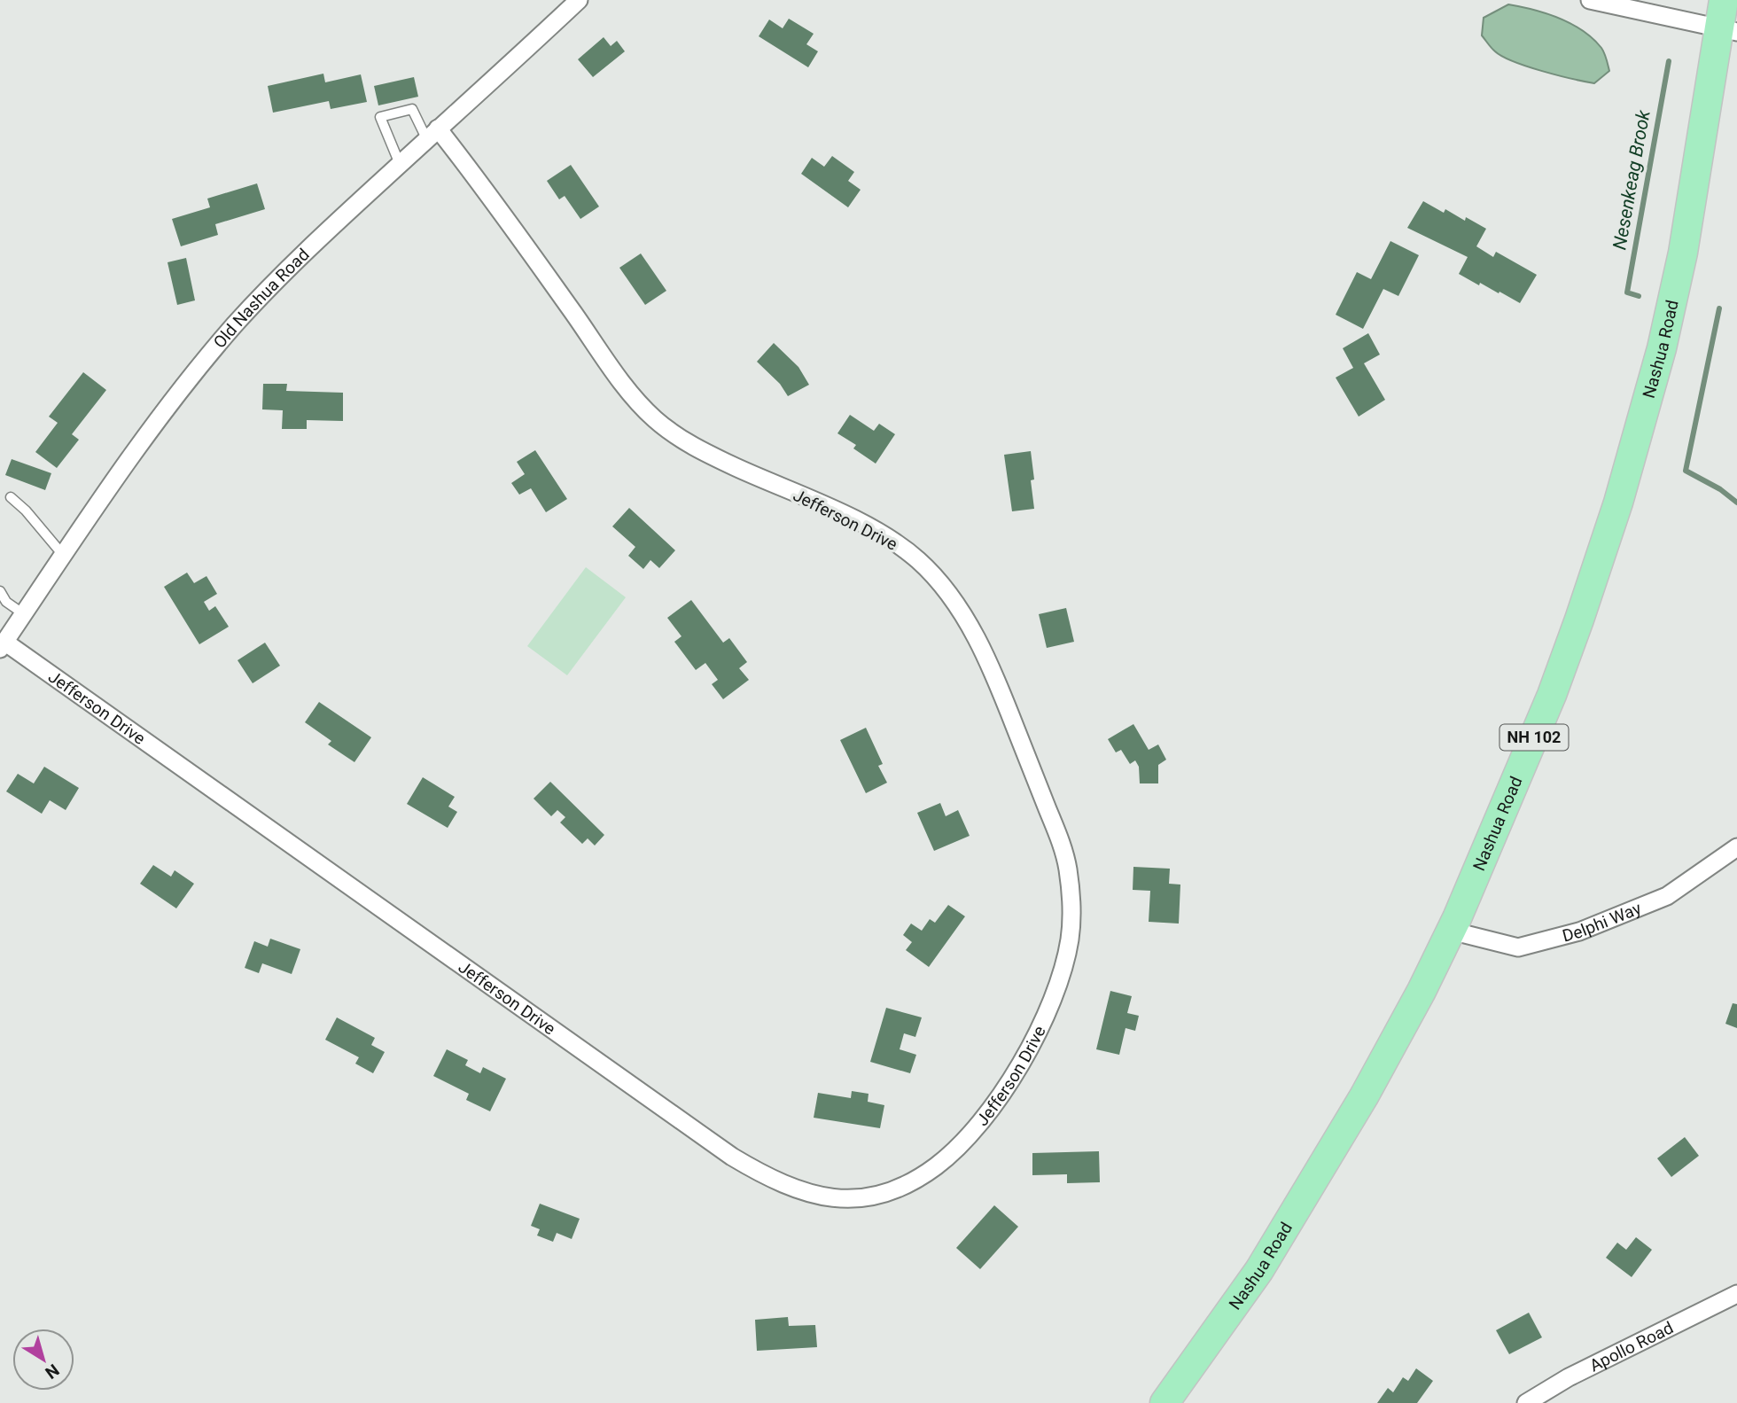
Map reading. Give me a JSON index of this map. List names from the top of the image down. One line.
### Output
{"streets":{"main road":["Nashua Road","NH 102"],"street":["Old Nashua Road","Jefferson Drive","Delphi Way","Apollo Road"]},"crossings":[["Old Nashua Road","Jefferson Drive"],["Nashua Road","Delphi Way"]],"water":["Nesenkeag Brook"],"north":"bottom right"}
